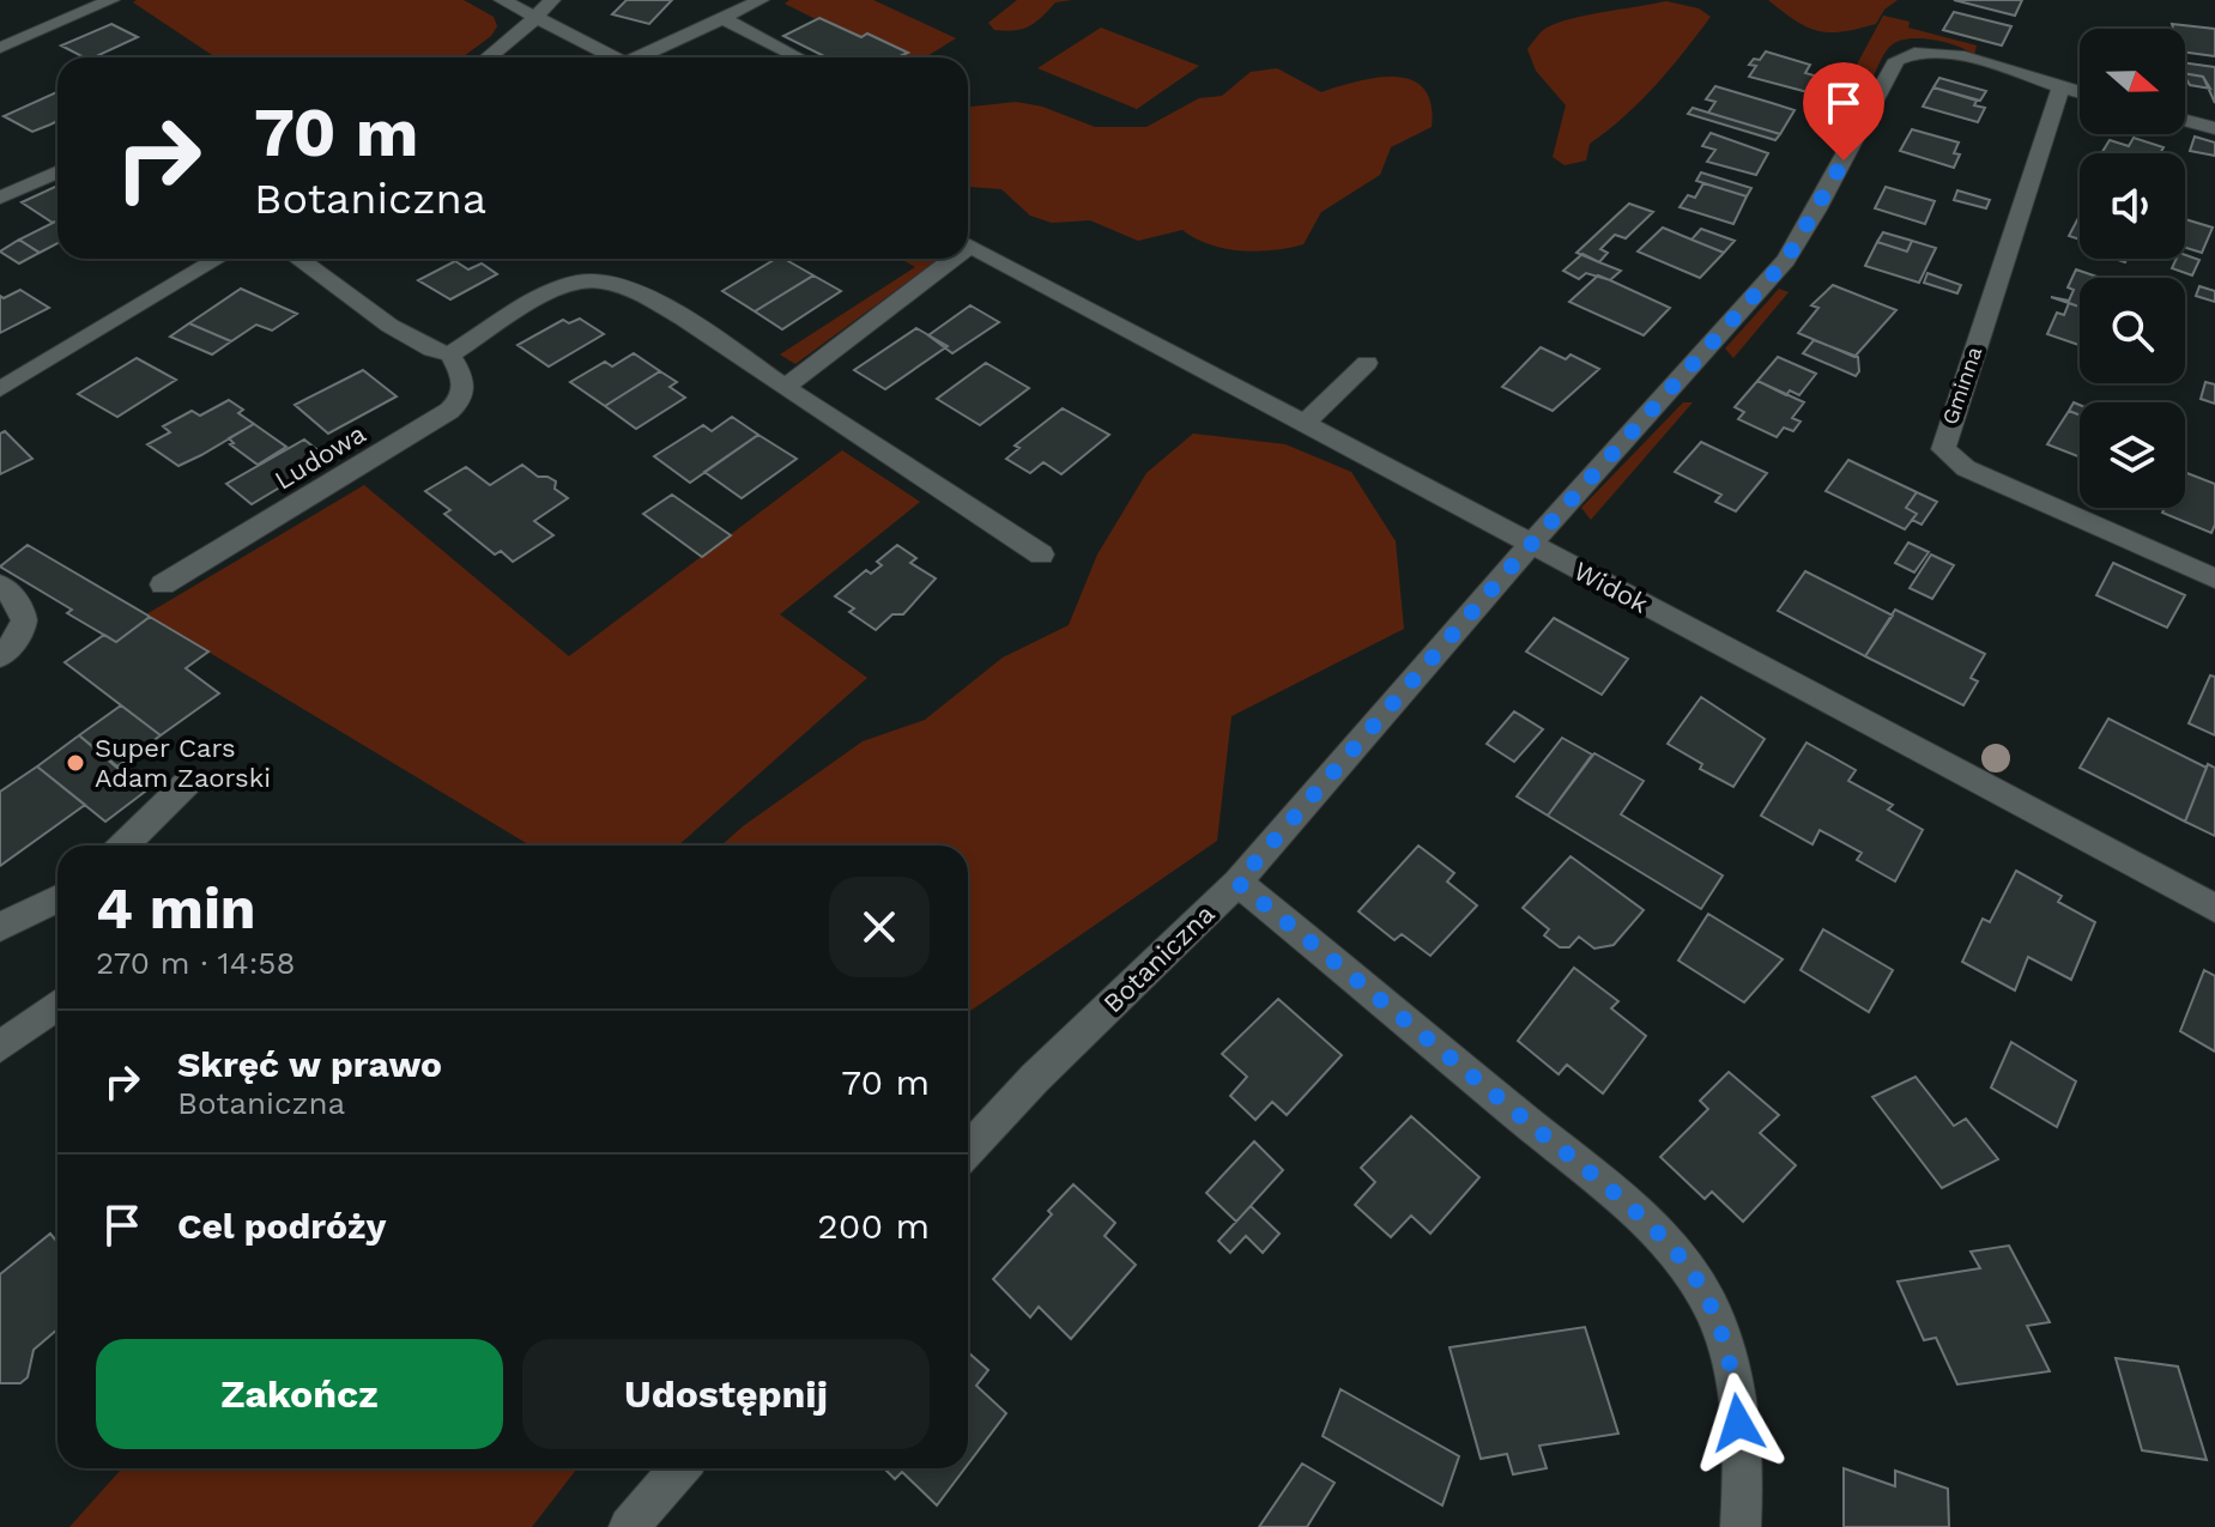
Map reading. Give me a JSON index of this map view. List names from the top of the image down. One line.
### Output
{"streets":{"street":["Gminna","Ludowa","Widok","Botaniczna"]},"crossings":[["Gminna","Botaniczna"],["Widok","Botaniczna"]],"places":["Super Cars Adam Zaorski"],"north":"right","page":{"turn":["70 m","Botaniczna"],"heading":["4 min","270 m · 14:58"],"list":[{"name":"Skręć w prawo","note":"Botaniczna","value":"70 m"},{"name":"Cel podróży","value":"200 m"}],"buttons":["Zakończ","Udostępnij"]}}
